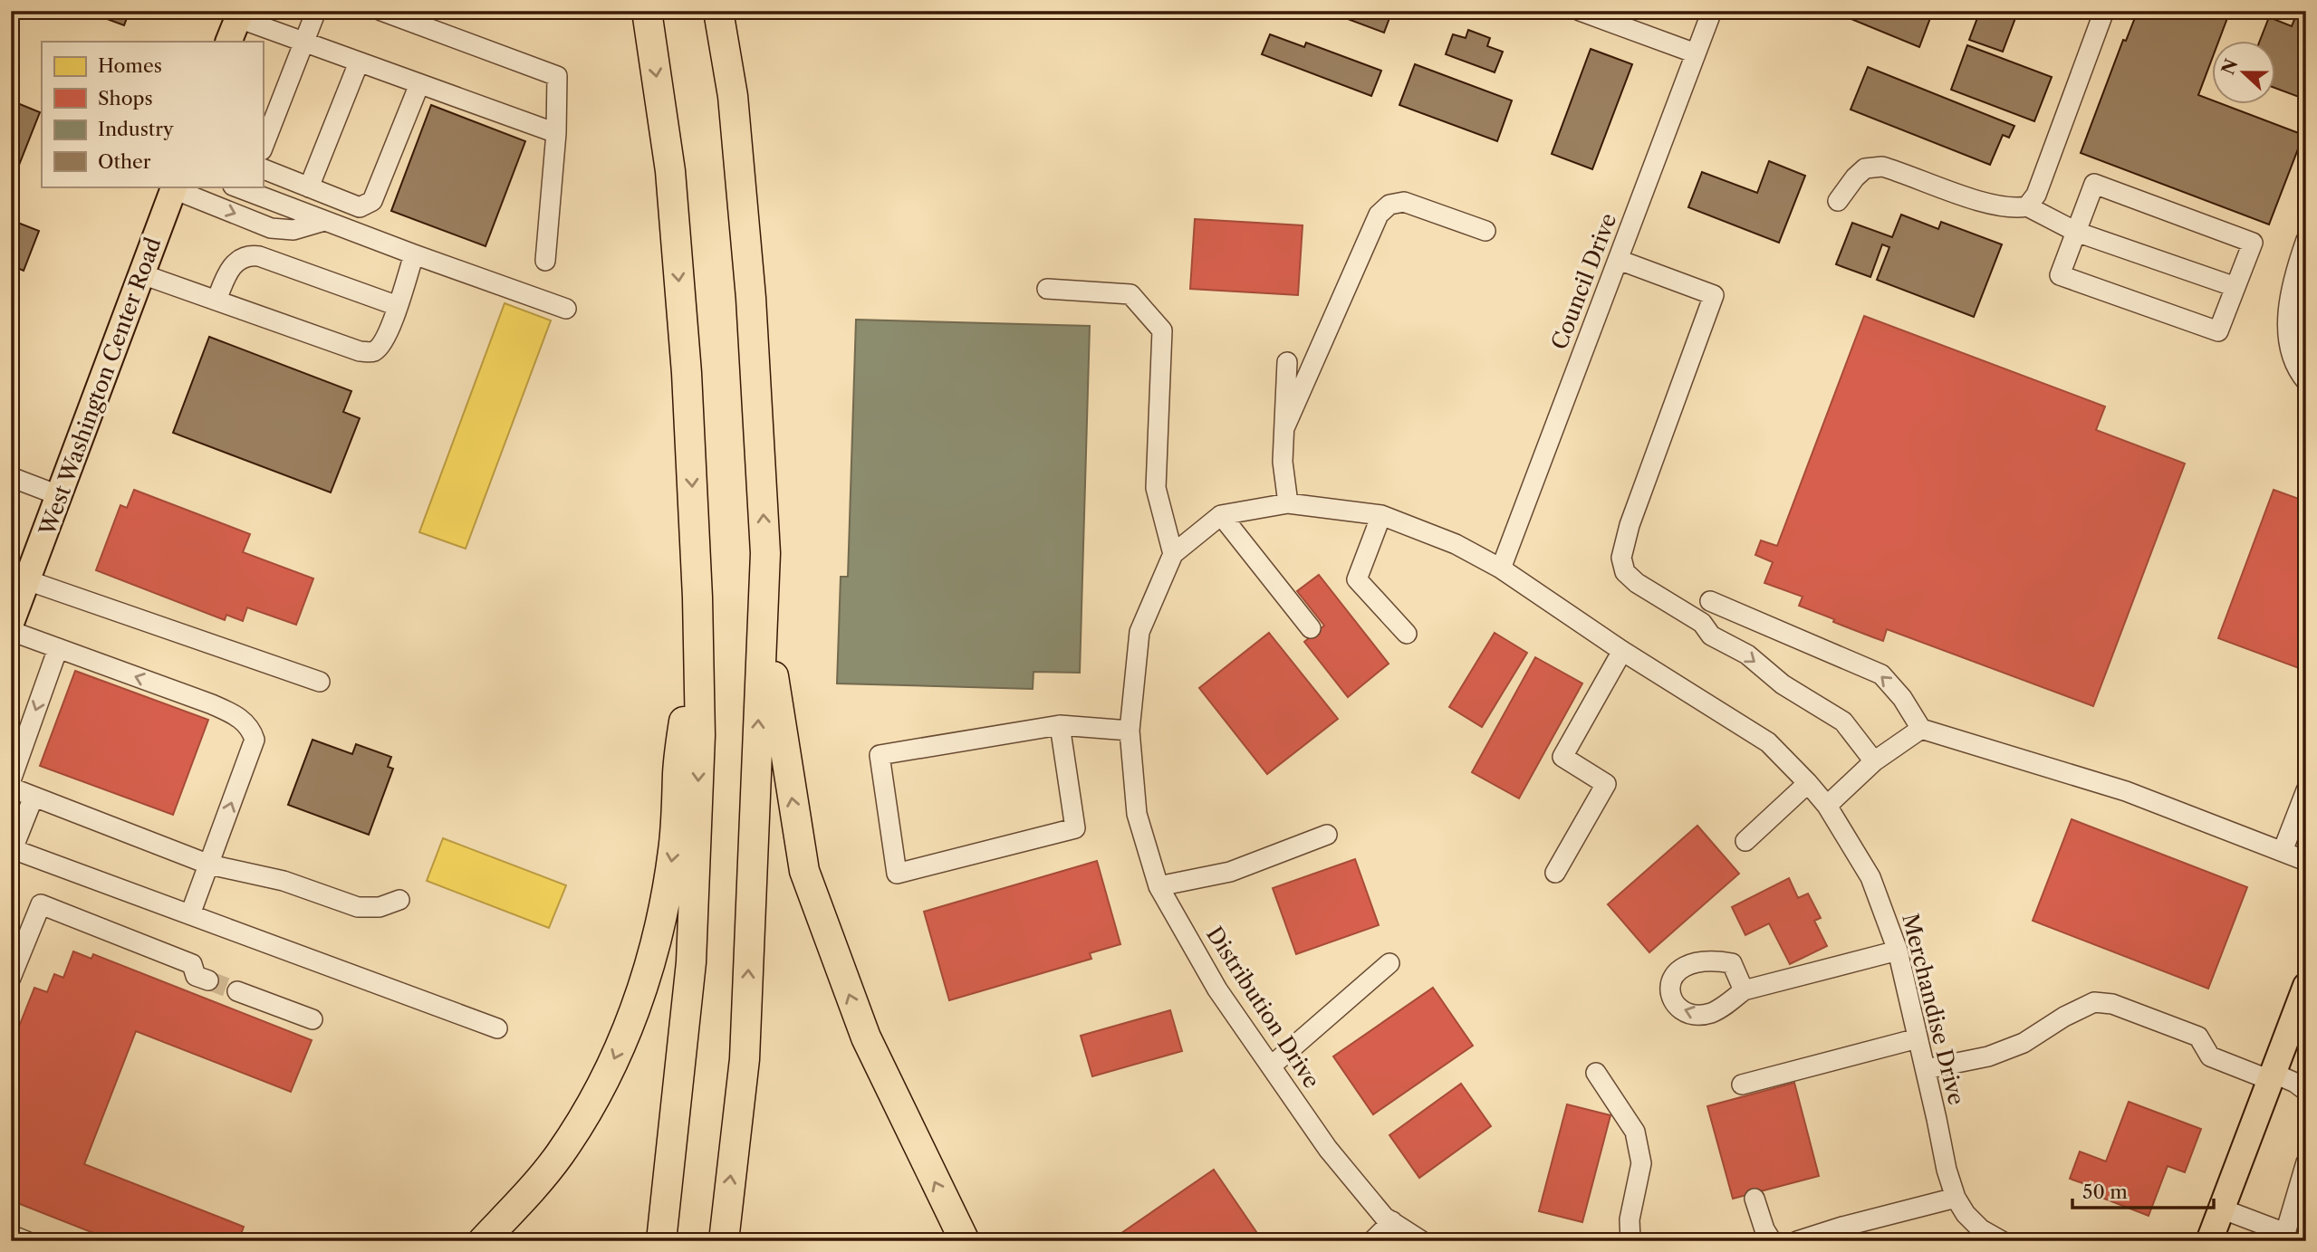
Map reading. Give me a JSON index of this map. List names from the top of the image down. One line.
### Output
{"streets":{"main road":["West Washington Center Road"],"street":["Council Drive","Distribution Drive","Merchandise Drive"]},"crossings":[["Council Drive","Distribution Drive"],["Council Drive","Merchandise Drive"],["Distribution Drive","Merchandise Drive"]],"legend":["Homes","Shops","Industry","Other"],"scale_bar":"50 m","north":"left"}
